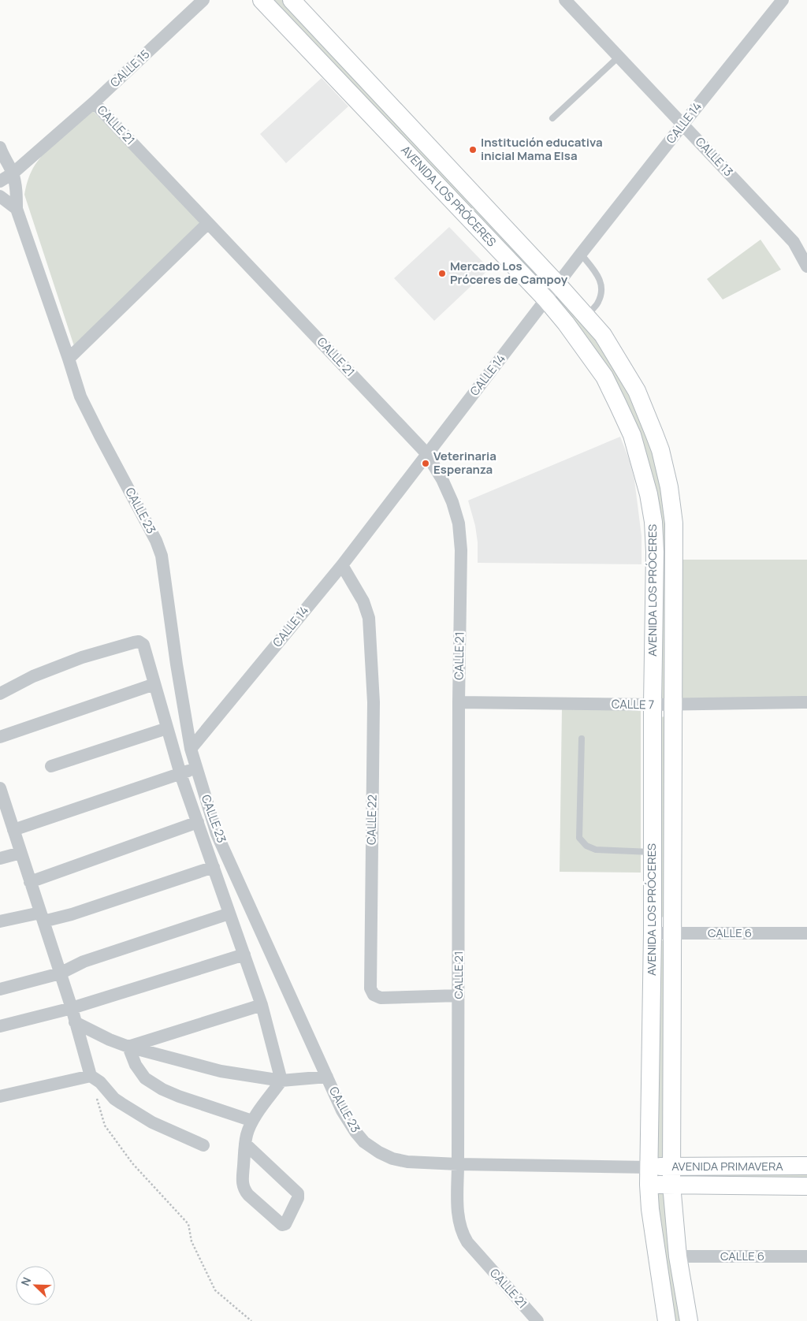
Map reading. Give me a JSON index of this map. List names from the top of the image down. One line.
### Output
{"streets":{"main road":["AVENIDA LOS PRÓCERES","AVENIDA PRIMAVERA"],"street":["CALLE 15","CALLE 14","CALLE 21","CALLE 13","CALLE 23","CALLE 7","CALLE 22","CALLE 6"]},"crossings":[["CALLE 15","CALLE 21"],["CALLE 15","CALLE 23"],["CALLE 14","CALLE 21"],["CALLE 14","CALLE 13"],["CALLE 14","AVENIDA LOS PRÓCERES"],["CALLE 14","CALLE 23"],["CALLE 14","CALLE 22"],["CALLE 21","CALLE 23"],["CALLE 21","CALLE 7"],["CALLE 21","CALLE 22"],["AVENIDA LOS PRÓCERES","CALLE 23"],["AVENIDA LOS PRÓCERES","CALLE 7"],["AVENIDA LOS PRÓCERES","CALLE 6"],["AVENIDA LOS PRÓCERES","AVENIDA PRIMAVERA"],["CALLE 23","AVENIDA PRIMAVERA"]],"places":["Institución educativa inicial Mama Elsa","Mercado Los Próceres de Campoy","Veterinaria Esperanza"],"north":"top left"}
